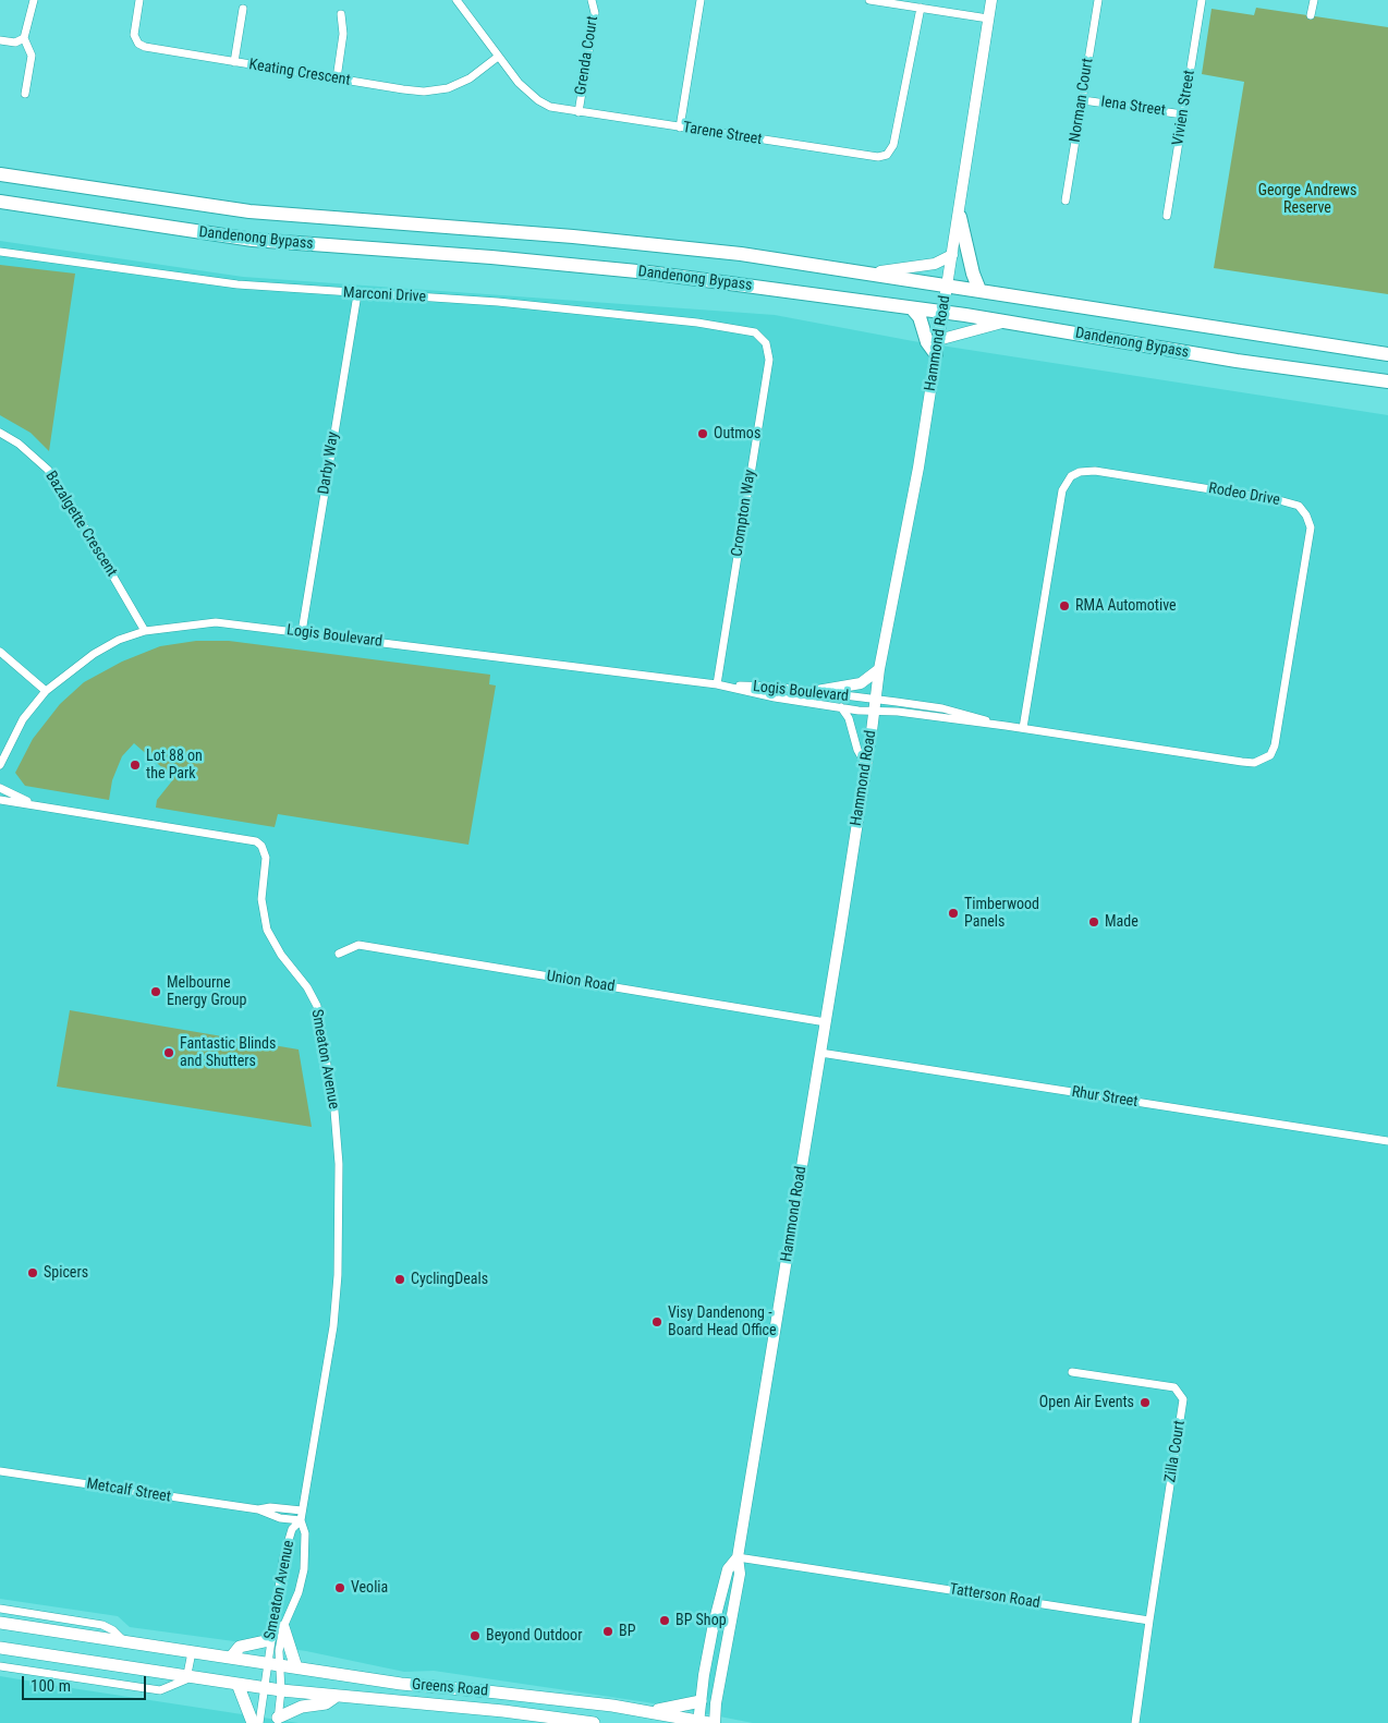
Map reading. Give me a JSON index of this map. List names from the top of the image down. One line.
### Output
{"streets":{"highway":["Dandenong Bypass"],"main road":["Hammond Road","Greens Road"],"street":["Grenda Court","Keating Crescent","Norman Court","Iena Street","Vivien Street","Tarene Street","Marconi Drive","Darby Way","Rodeo Drive","Crompton Way","Bazalgette Crescent","Logis Boulevard","Union Road","Smeaton Avenue","Rhur Street","Zilla Court","Metcalf Street","Tatterson Road"]},"crossings":[["Grenda Court","Tarene Street"],["Keating Crescent","Tarene Street"],["Norman Court","Iena Street"],["Iena Street","Vivien Street"],["Dandenong Bypass","Hammond Road"],["Marconi Drive","Darby Way"],["Marconi Drive","Crompton Way"],["Hammond Road","Rodeo Drive"],["Hammond Road","Logis Boulevard"],["Hammond Road","Union Road"],["Hammond Road","Rhur Street"],["Hammond Road","Tatterson Road"],["Hammond Road","Greens Road"],["Darby Way","Logis Boulevard"],["Rodeo Drive","Logis Boulevard"],["Crompton Way","Logis Boulevard"],["Bazalgette Crescent","Logis Boulevard"],["Smeaton Avenue","Metcalf Street"],["Smeaton Avenue","Greens Road"],["Zilla Court","Tatterson Road"]],"parks":["George Andrews Reserve"],"places":["Outmos","RMA Automotive","Lot 88 on the Park","Timberwood Panels","Made","Melbourne Energy Group","Fantastic Blinds and Shutters","Spicers","CyclingDeals","Visy Dandenong - Board Head Office","Open Air Events","Veolia","BP Shop","BP","Beyond Outdoor"],"scale_bar":"100 m"}
